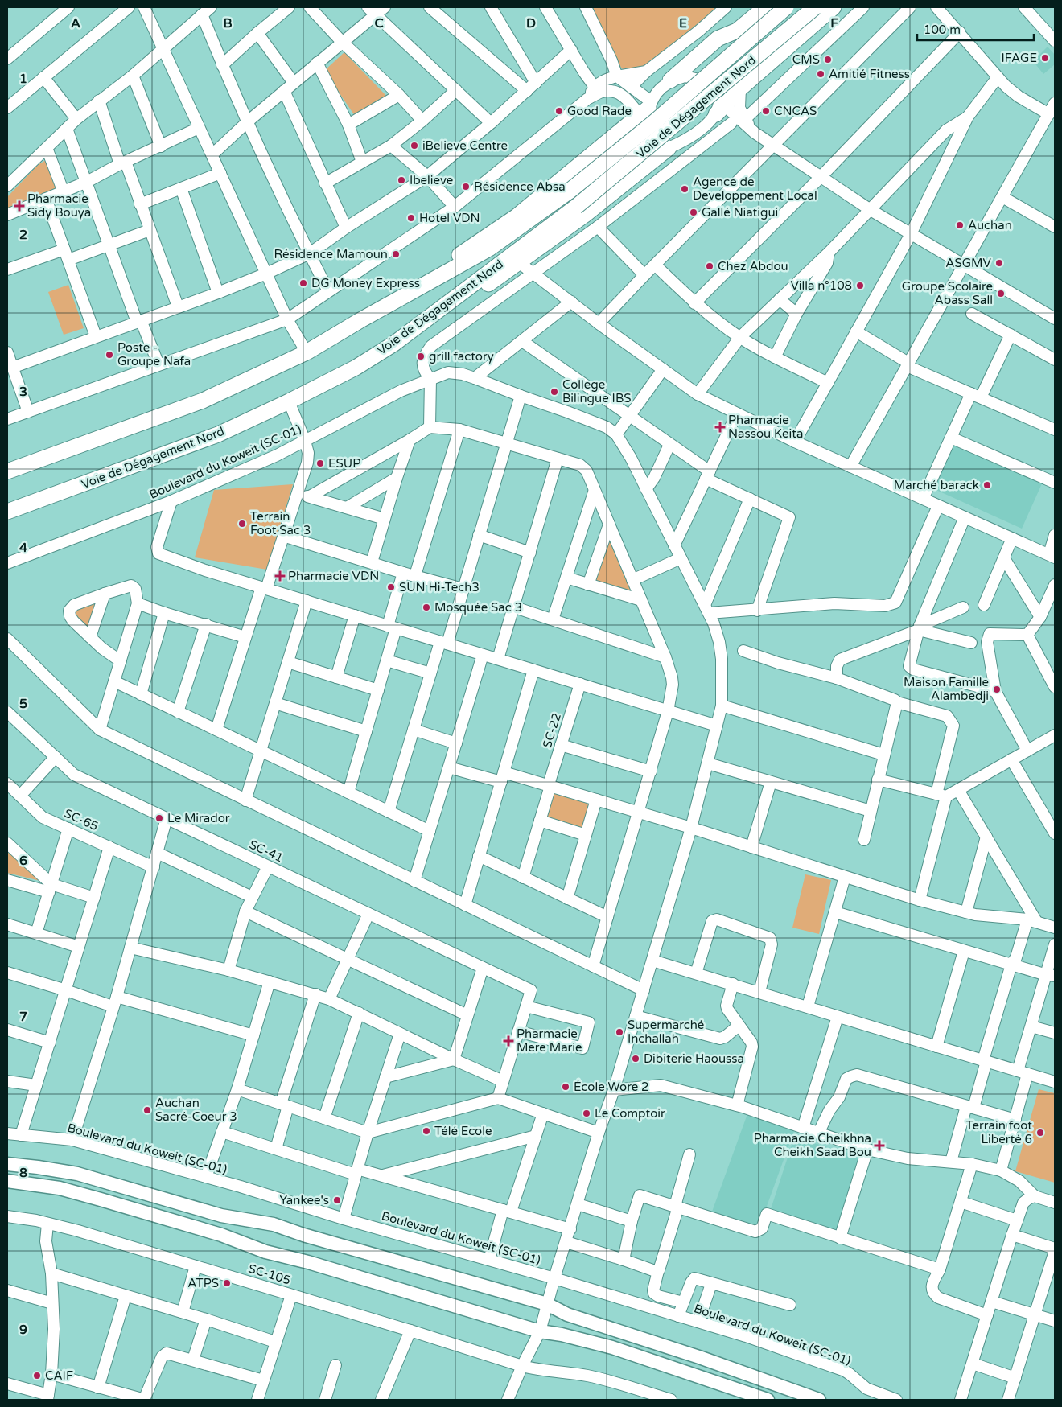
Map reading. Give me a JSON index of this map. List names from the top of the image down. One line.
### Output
{"streets":{"highway":["Voie de Dégagement Nord"],"street":["Boulevard du Koweit (SC-01)","SC-22","SC-65","SC-41","SC-105"]},"places":{"other":["IFAGE","CMS","Amitié Fitness","Good Rade","CNCAS","iBelieve Centre","Ibelieve","Résidence Absa","Agence de Developpement Local","Gallé Niatigui","Hotel VDN","Auchan","Résidence Mamoun","ASGMV","Chez Abdou","DG Money Express","Villa n°108","Groupe Scolaire Abass Sall","Poste - Groupe Nafa","grill factory","College Bilingue IBS","ESUP","Marché barack","Terrain Foot Sac 3","SUN Hi-Tech3","Mosquée Sac 3","Maison Famille Alambedji","Le Mirador","Supermarché Inchallah","Dibiterie Haoussa","École Wore 2","Auchan Sacré-Coeur 3","Le Comptoir","Télé Ecole","Terrain foot Liberté 6","Yankee's","ATPS","CAIF"],"health":["Pharmacie Sidy Bouya","Pharmacie Nassou Keita","Pharmacie VDN","Pharmacie Mere Marie","Pharmacie Cheikhna Cheikh Saad Bou"]},"scale_bar":"100 m","grid":{"columns":["A","B","C","D","E","F"],"rows":["1","2","3","4","5","6","7","8","9"]}}
